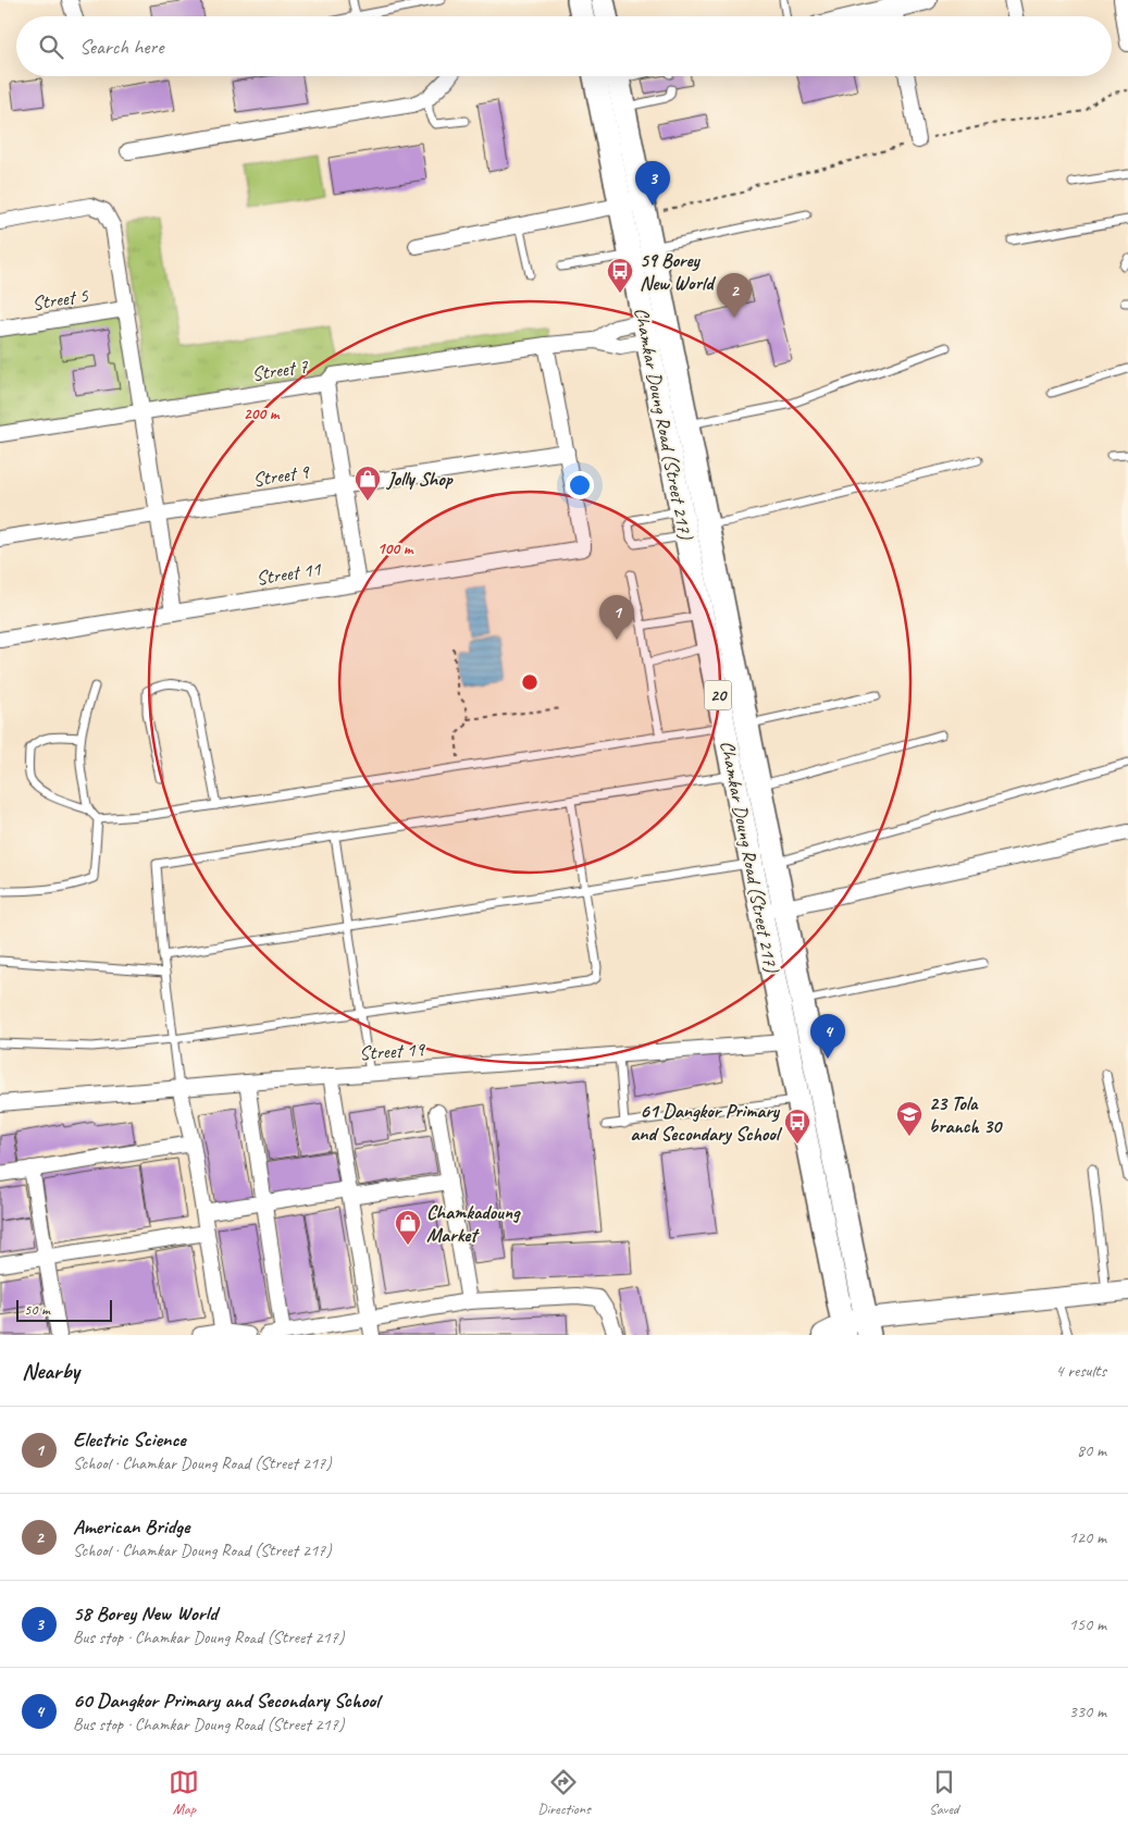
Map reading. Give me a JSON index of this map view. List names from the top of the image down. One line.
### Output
{"streets":{"main road":["Chamkar Doung Road (Street 217)","20"],"street":["Street 5","Street 7","Street 9","Street 11","Street 19"]},"crossings":[["Street 7","Chamkar Doung Road (Street 217)"],["Chamkar Doung Road (Street 217)","Street 19"],["Street 9","Street 11"]],"places":{"bus stop":["59 Borey New World","61 Dangkor Primary and Secondary School"],"shop":["Jolly Shop","Chamkadoung Market"],"school or university":["23 Tola branch 30"]},"scale_bar":"50 m","page":{"search":"Search here","pins":["3","2","1","4"],"scale":"50 m","heading":["Nearby","4 results"],"list":[{"mark":"1","name":"Electric Science","note":"School · Chamkar Doung Road (Street 217)","value":"80 m"},{"mark":"2","name":"American Bridge","note":"School · Chamkar Doung Road (Street 217)","value":"120 m"},{"mark":"3","name":"58 Borey New World","note":"Bus stop · Chamkar Doung Road (Street 217)","value":"150 m"},{"mark":"4","name":"60 Dangkor Primary and Secondary School","note":"Bus stop · Chamkar Doung Road (Street 217)","value":"330 m"}],"nav":["Map","Directions","Saved"]},"rings":["200 m","100 m"]}
